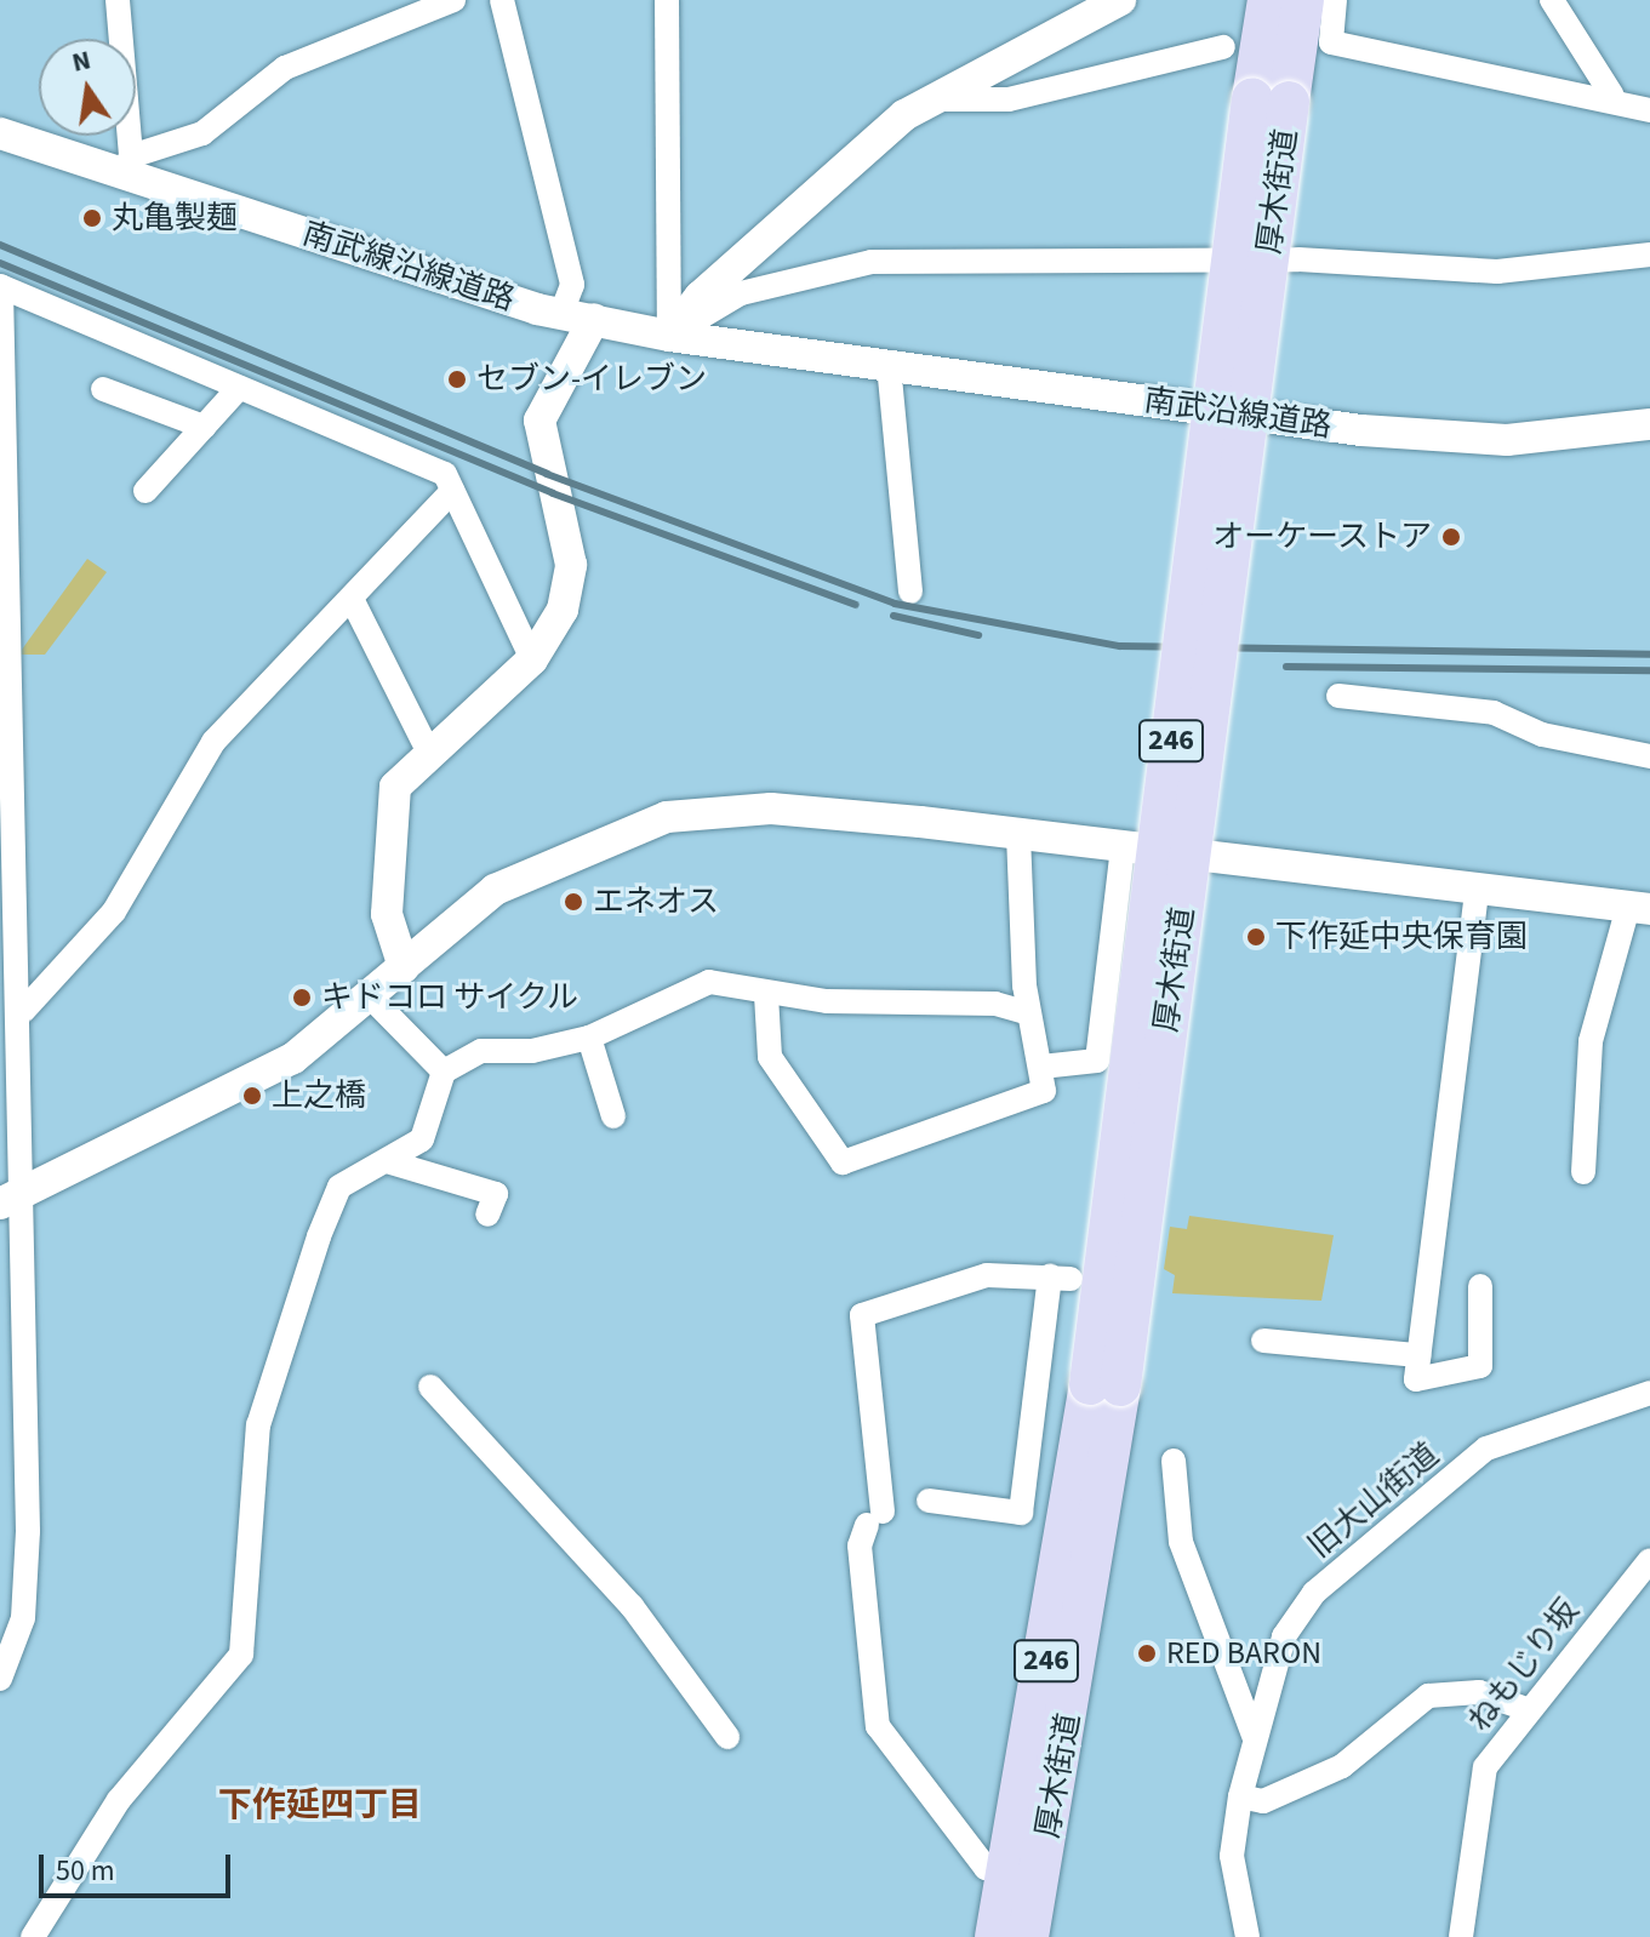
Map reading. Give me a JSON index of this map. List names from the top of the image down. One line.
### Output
{"streets":{"highway":["厚木街道","246"],"street":["南武線沿線道路","南武沿線道路","旧大山街道","ねもじり坂"]},"crossings":[["南武線沿線道路","南武沿線道路"]],"districts":["下作延四丁目"],"places":["丸亀製麺","セブン-イレブン","オーケーストア","エネオス","下作延中央保育園","キドコロ サイクル","上之橋","RED BARON"],"scale_bar":"50 m","north":"top"}
